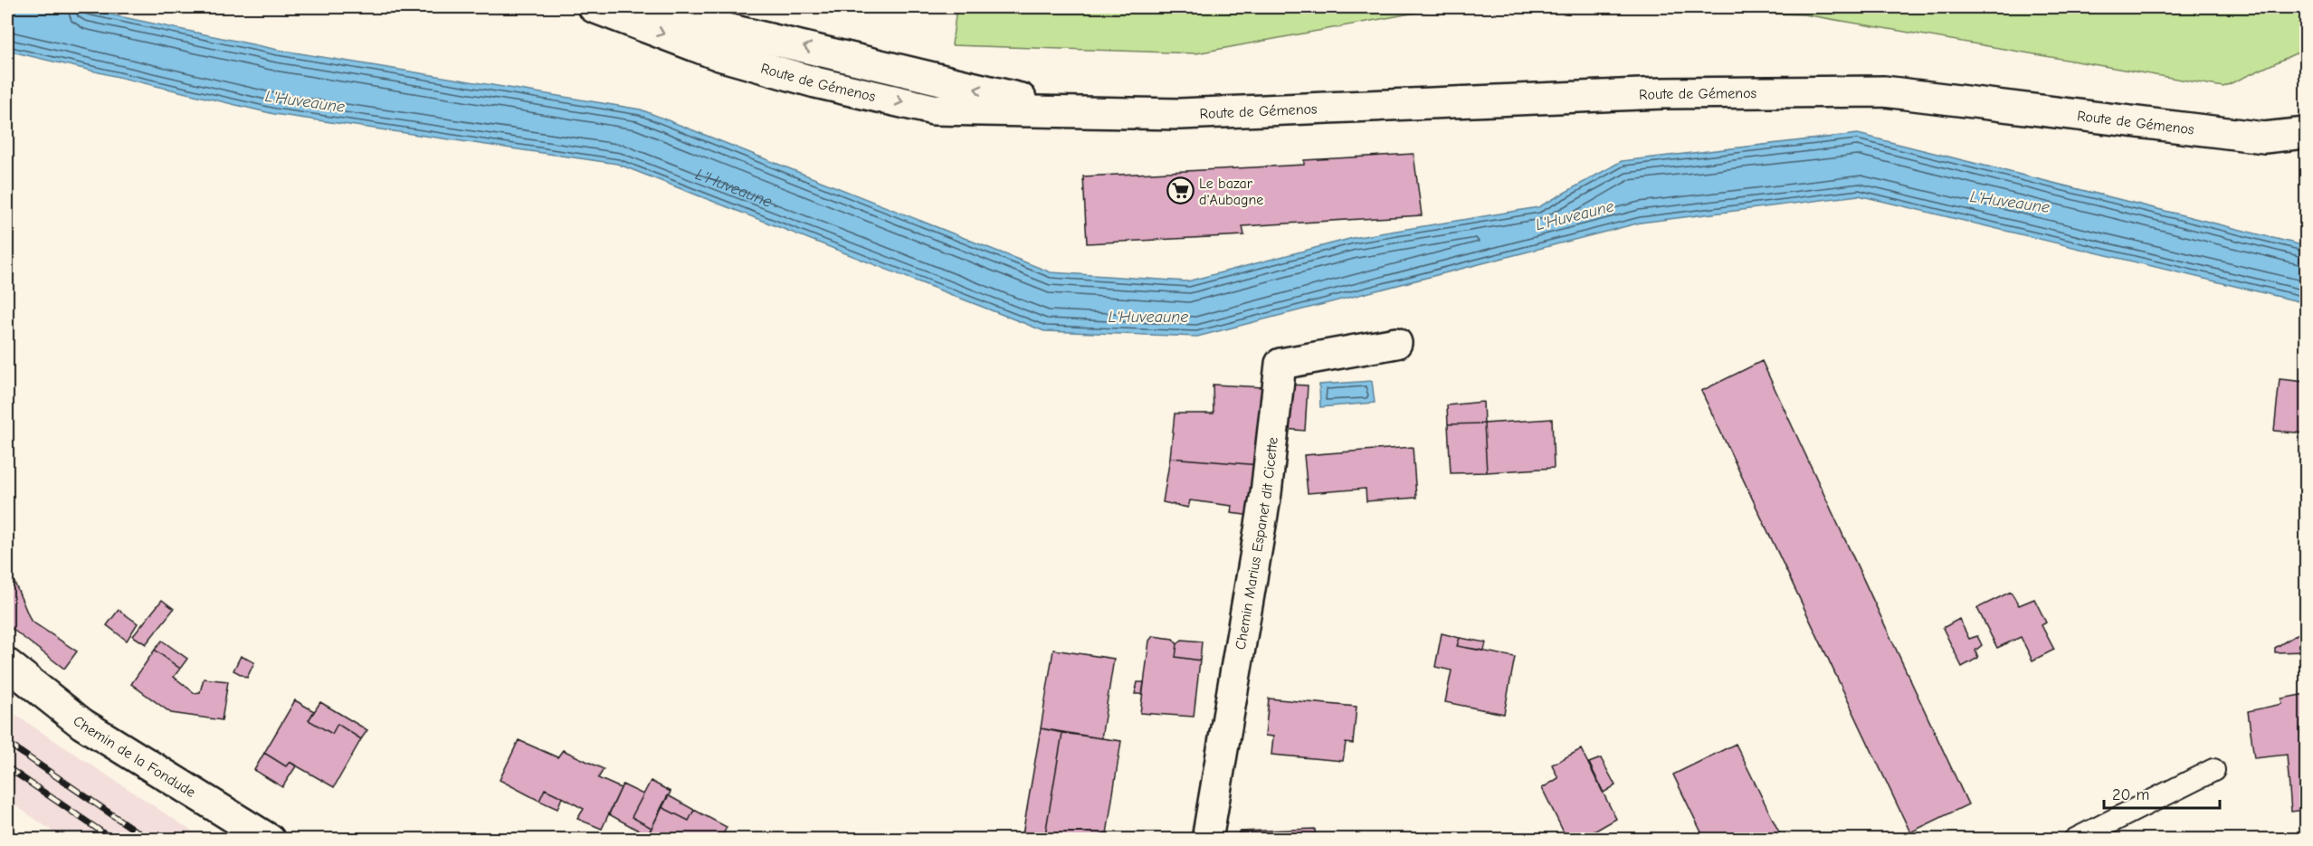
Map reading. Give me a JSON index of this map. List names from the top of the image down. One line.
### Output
{"streets":{"main road":["Route de Gémenos","Chemin Marius Espanet dit Cicette","Chemin de la Fondude"]},"water":["L'Huveaune"],"places":{"supermarket":["Le bazar d'Aubagne"]},"scale_bar":"20 m"}
